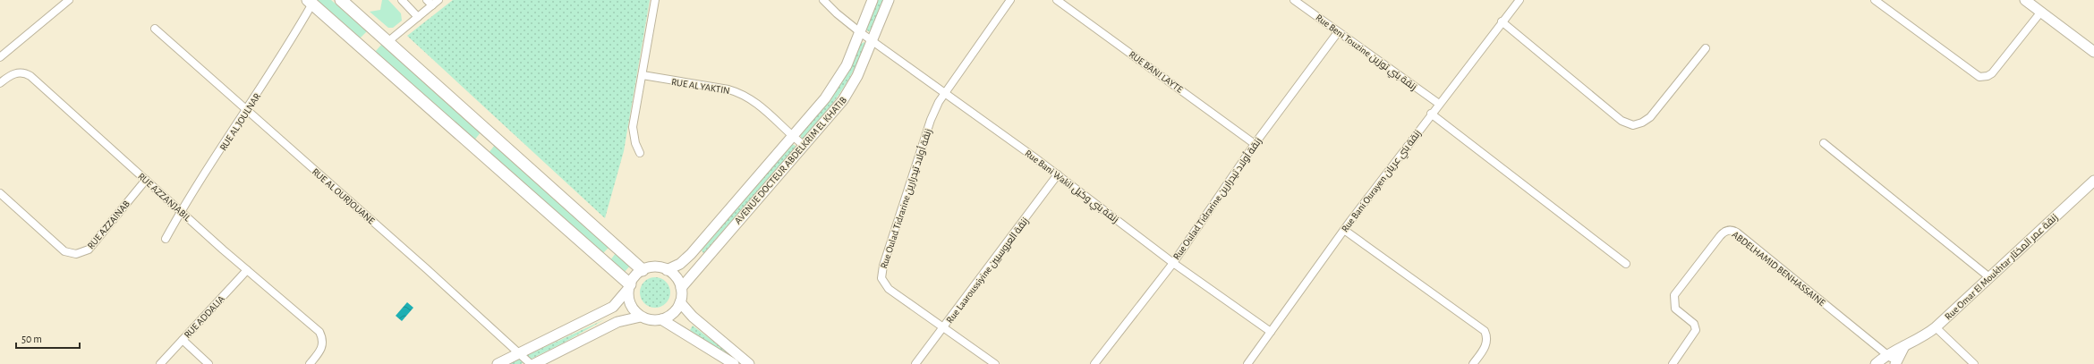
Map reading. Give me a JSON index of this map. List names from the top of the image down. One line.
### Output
{"streets":{"main road":["AVENUE DOCTEUR ABDELKRIM EL KHATIB","Rue Omar El Moukhtar زنقة عمر المختار"],"street":["Rue Beni Touzine زنقة بني توزين","RUE BANI LAYTE","RUE AL YAKTIN","RUE AL JOULNAR","Rue Bani Ourayen زنقة بني عريان","Rue Bani Wakil زنقة بني وكيل","RUE AL OURJOUANE","RUE AZZANJABIL","Rue Oulad Tidrarine زنقة أولاد تيدرارين","RUE AZZAINAB","ABDELHAMID BENHASSAINE","Rue Laaroussiyine زنقة العروسيين","RUE ADDALIA"]},"crossings":[["Rue Beni Touzine زنقة بني توزين","Rue Bani Ourayen زنقة بني عريان"],["Rue Beni Touzine زنقة بني توزين","Rue Oulad Tidrarine زنقة أولاد تيدرارين"],["RUE BANI LAYTE","Rue Oulad Tidrarine زنقة أولاد تيدرارين"],["RUE AL YAKTIN","AVENUE DOCTEUR ABDELKRIM EL KHATIB"],["RUE AL JOULNAR","RUE AL OURJOUANE"],["RUE AL JOULNAR","RUE AZZANJABIL"],["AVENUE DOCTEUR ABDELKRIM EL KHATIB","Rue Bani Wakil زنقة بني وكيل"],["Rue Bani Ourayen زنقة بني عريان","Rue Bani Wakil زنقة بني وكيل"],["Rue Bani Wakil زنقة بني وكيل","Rue Oulad Tidrarine زنقة أولاد تيدرارين"],["Rue Bani Wakil زنقة بني وكيل","Rue Laaroussiyine زنقة العروسيين"],["RUE AZZANJABIL","RUE AZZAINAB"],["RUE AZZANJABIL","RUE ADDALIA"],["Rue Oulad Tidrarine زنقة أولاد تيدرارين","Rue Laaroussiyine زنقة العروسيين"],["Rue Omar El Moukhtar زنقة عمر المختار","ABDELHAMID BENHASSAINE"]],"scale_bar":"50 m"}
